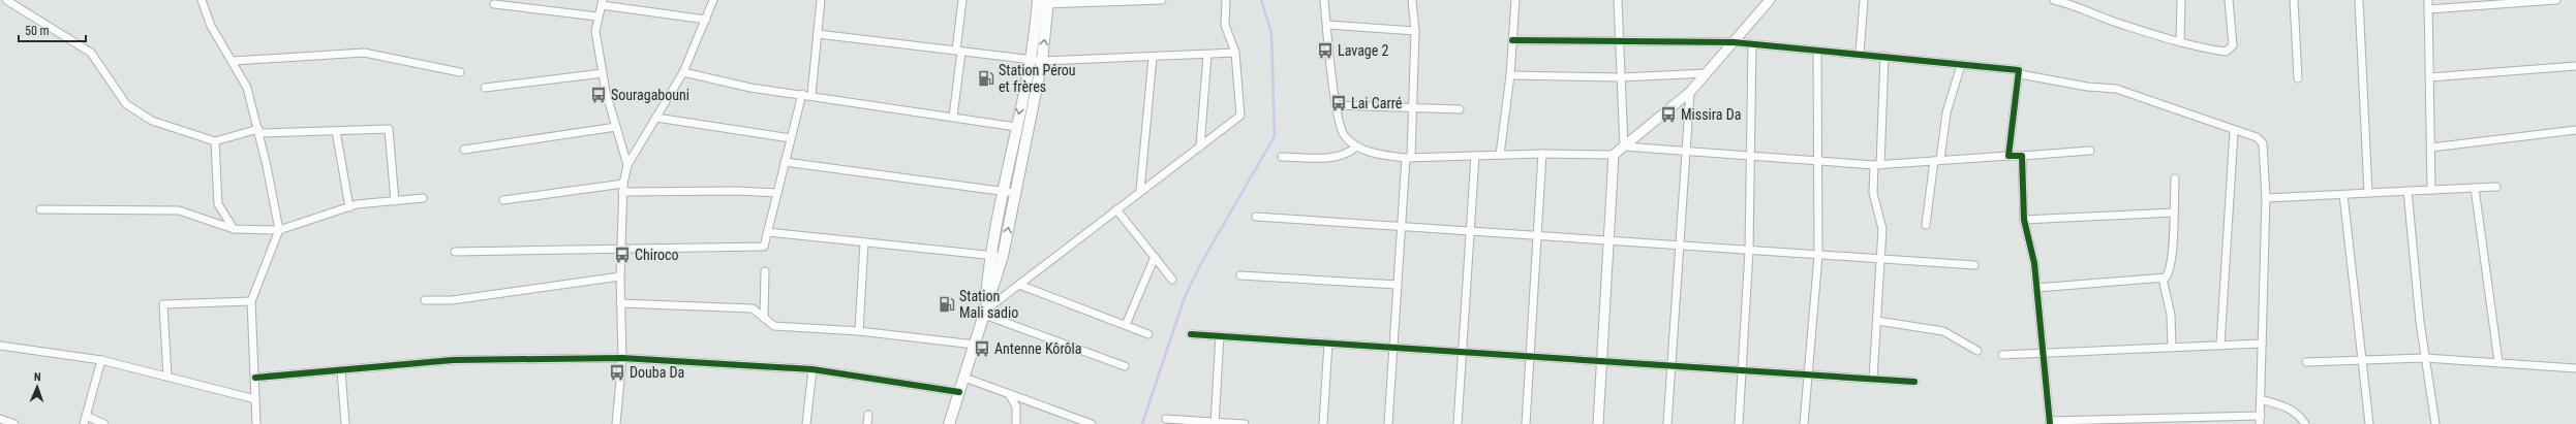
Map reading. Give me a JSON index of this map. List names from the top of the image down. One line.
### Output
{"places":{"bus stop":["Lavage 2","Souragabouni","Lai Carré","Missira Da","Chiroco","Antenne Kôrôla","Douba Da"],"fuel station":["Station Pérou et frères","Station Mali sadio"]},"scale_bar":"50 m","north":"top"}
